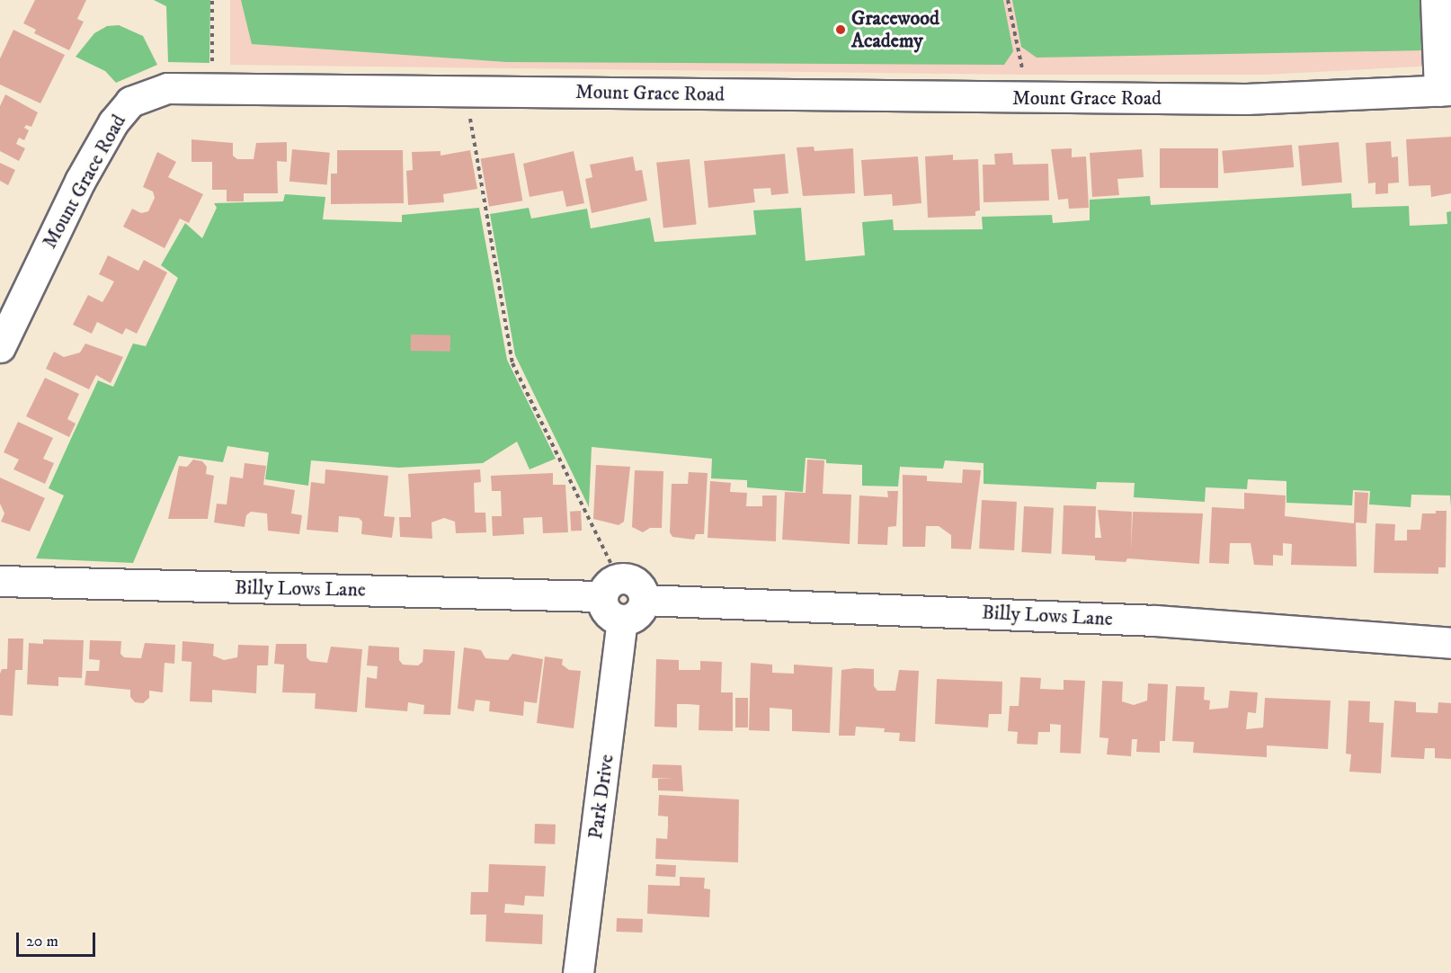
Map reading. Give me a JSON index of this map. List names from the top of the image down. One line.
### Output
{"streets":{"street":["Mount Grace Road","Billy Lows Lane","Park Drive"]},"crossings":[["Billy Lows Lane","Park Drive"]],"places":["Gracewood Academy"],"scale_bar":"20 m"}
